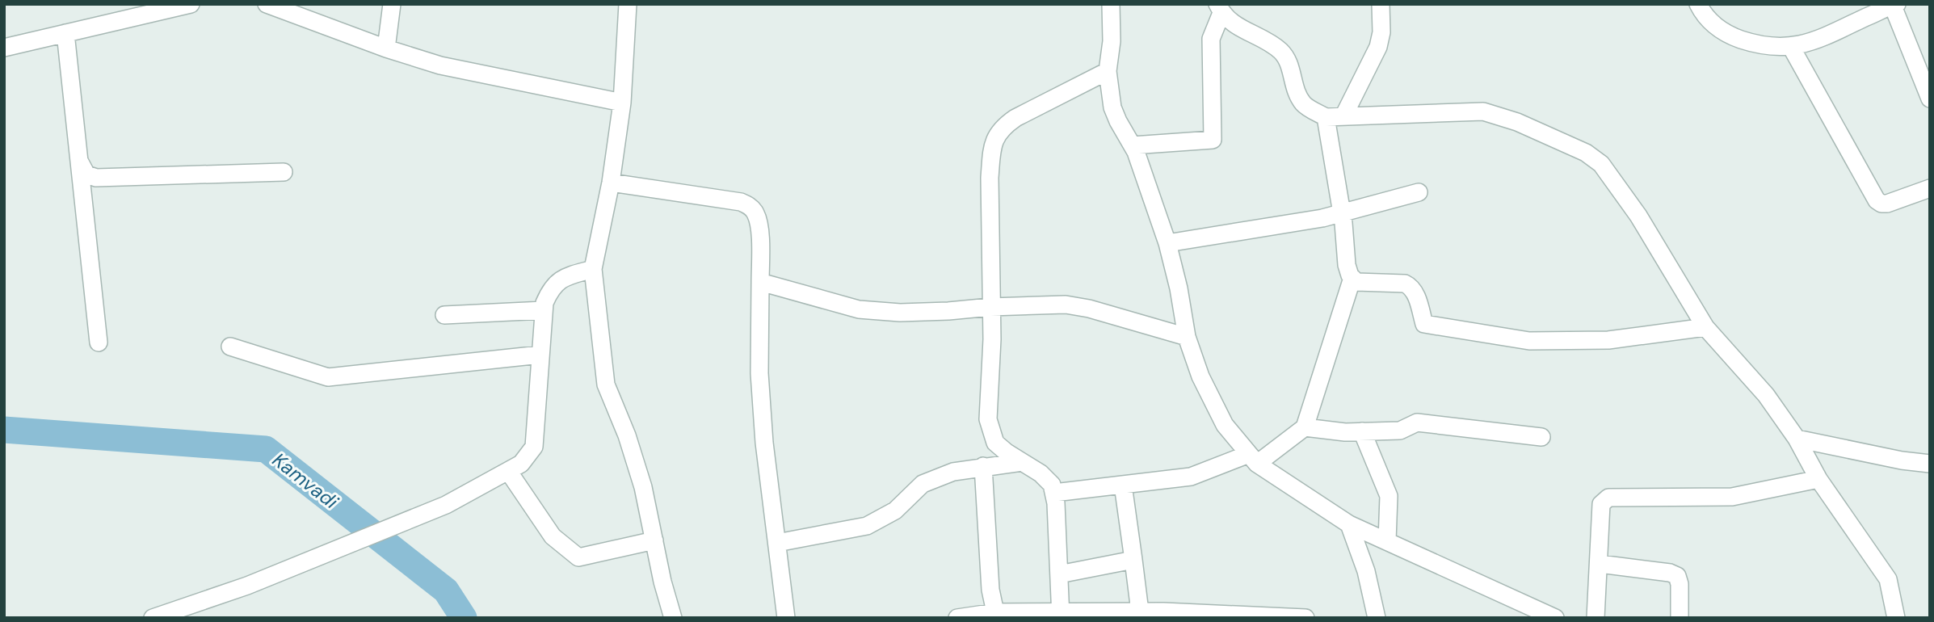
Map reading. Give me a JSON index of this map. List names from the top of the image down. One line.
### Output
{"water":["Kamvadi"]}
